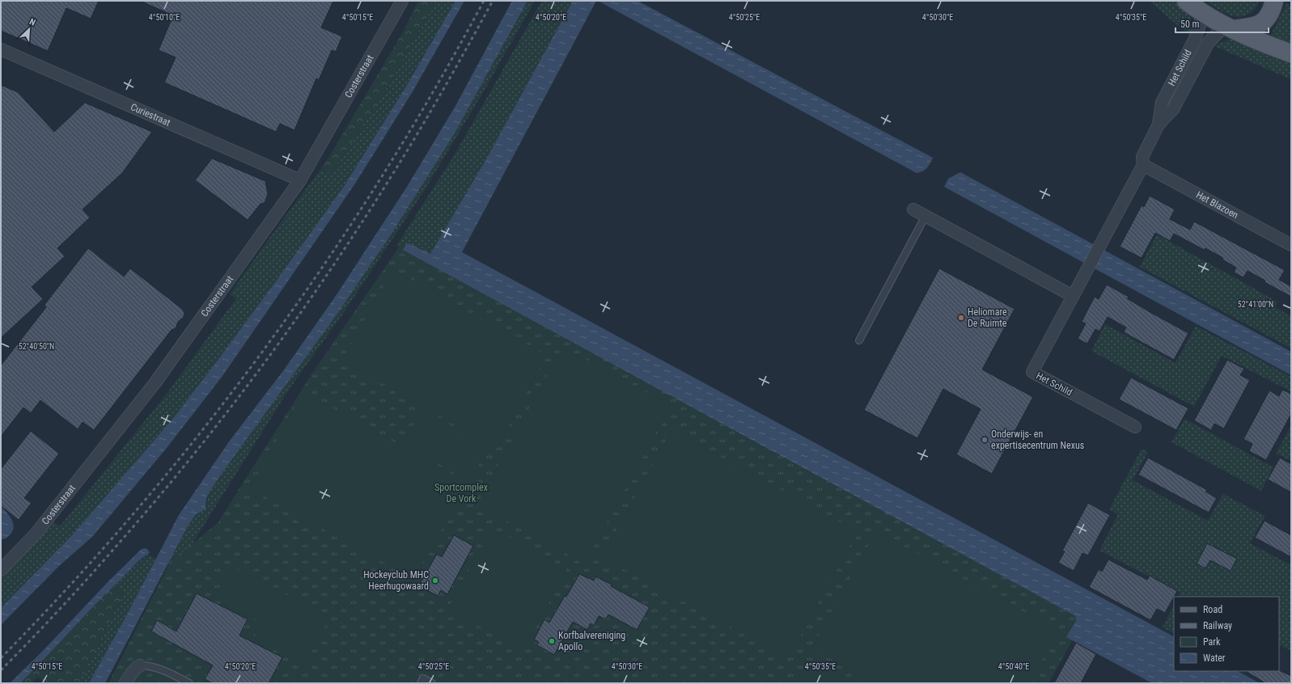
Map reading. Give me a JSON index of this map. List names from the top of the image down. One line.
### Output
{"streets":{"street":["Het Schild","Costerstraat","Curiestraat","Het Blazoen"]},"crossings":[["Het Schild","Het Blazoen"],["Costerstraat","Curiestraat"]],"parks":["Sportcomplex De Vork"],"places":["Heliomare De Ruimte","Onderwijs- en expertisecentrum Nexus","Hockeyclub MHC Heerhugowaard","Korfbalvereniging Apollo"],"legend":["Road","Railway","Park","Water"],"scale_bar":"50 m","north":"top right","coordinates":["4°50'10\"E","4°50'15\"E","4°50'20\"E","4°50'25\"E","4°50'30\"E","4°50'35\"E","52°41'00\"N","52°40'50\"N","4°50'40\"E"]}
